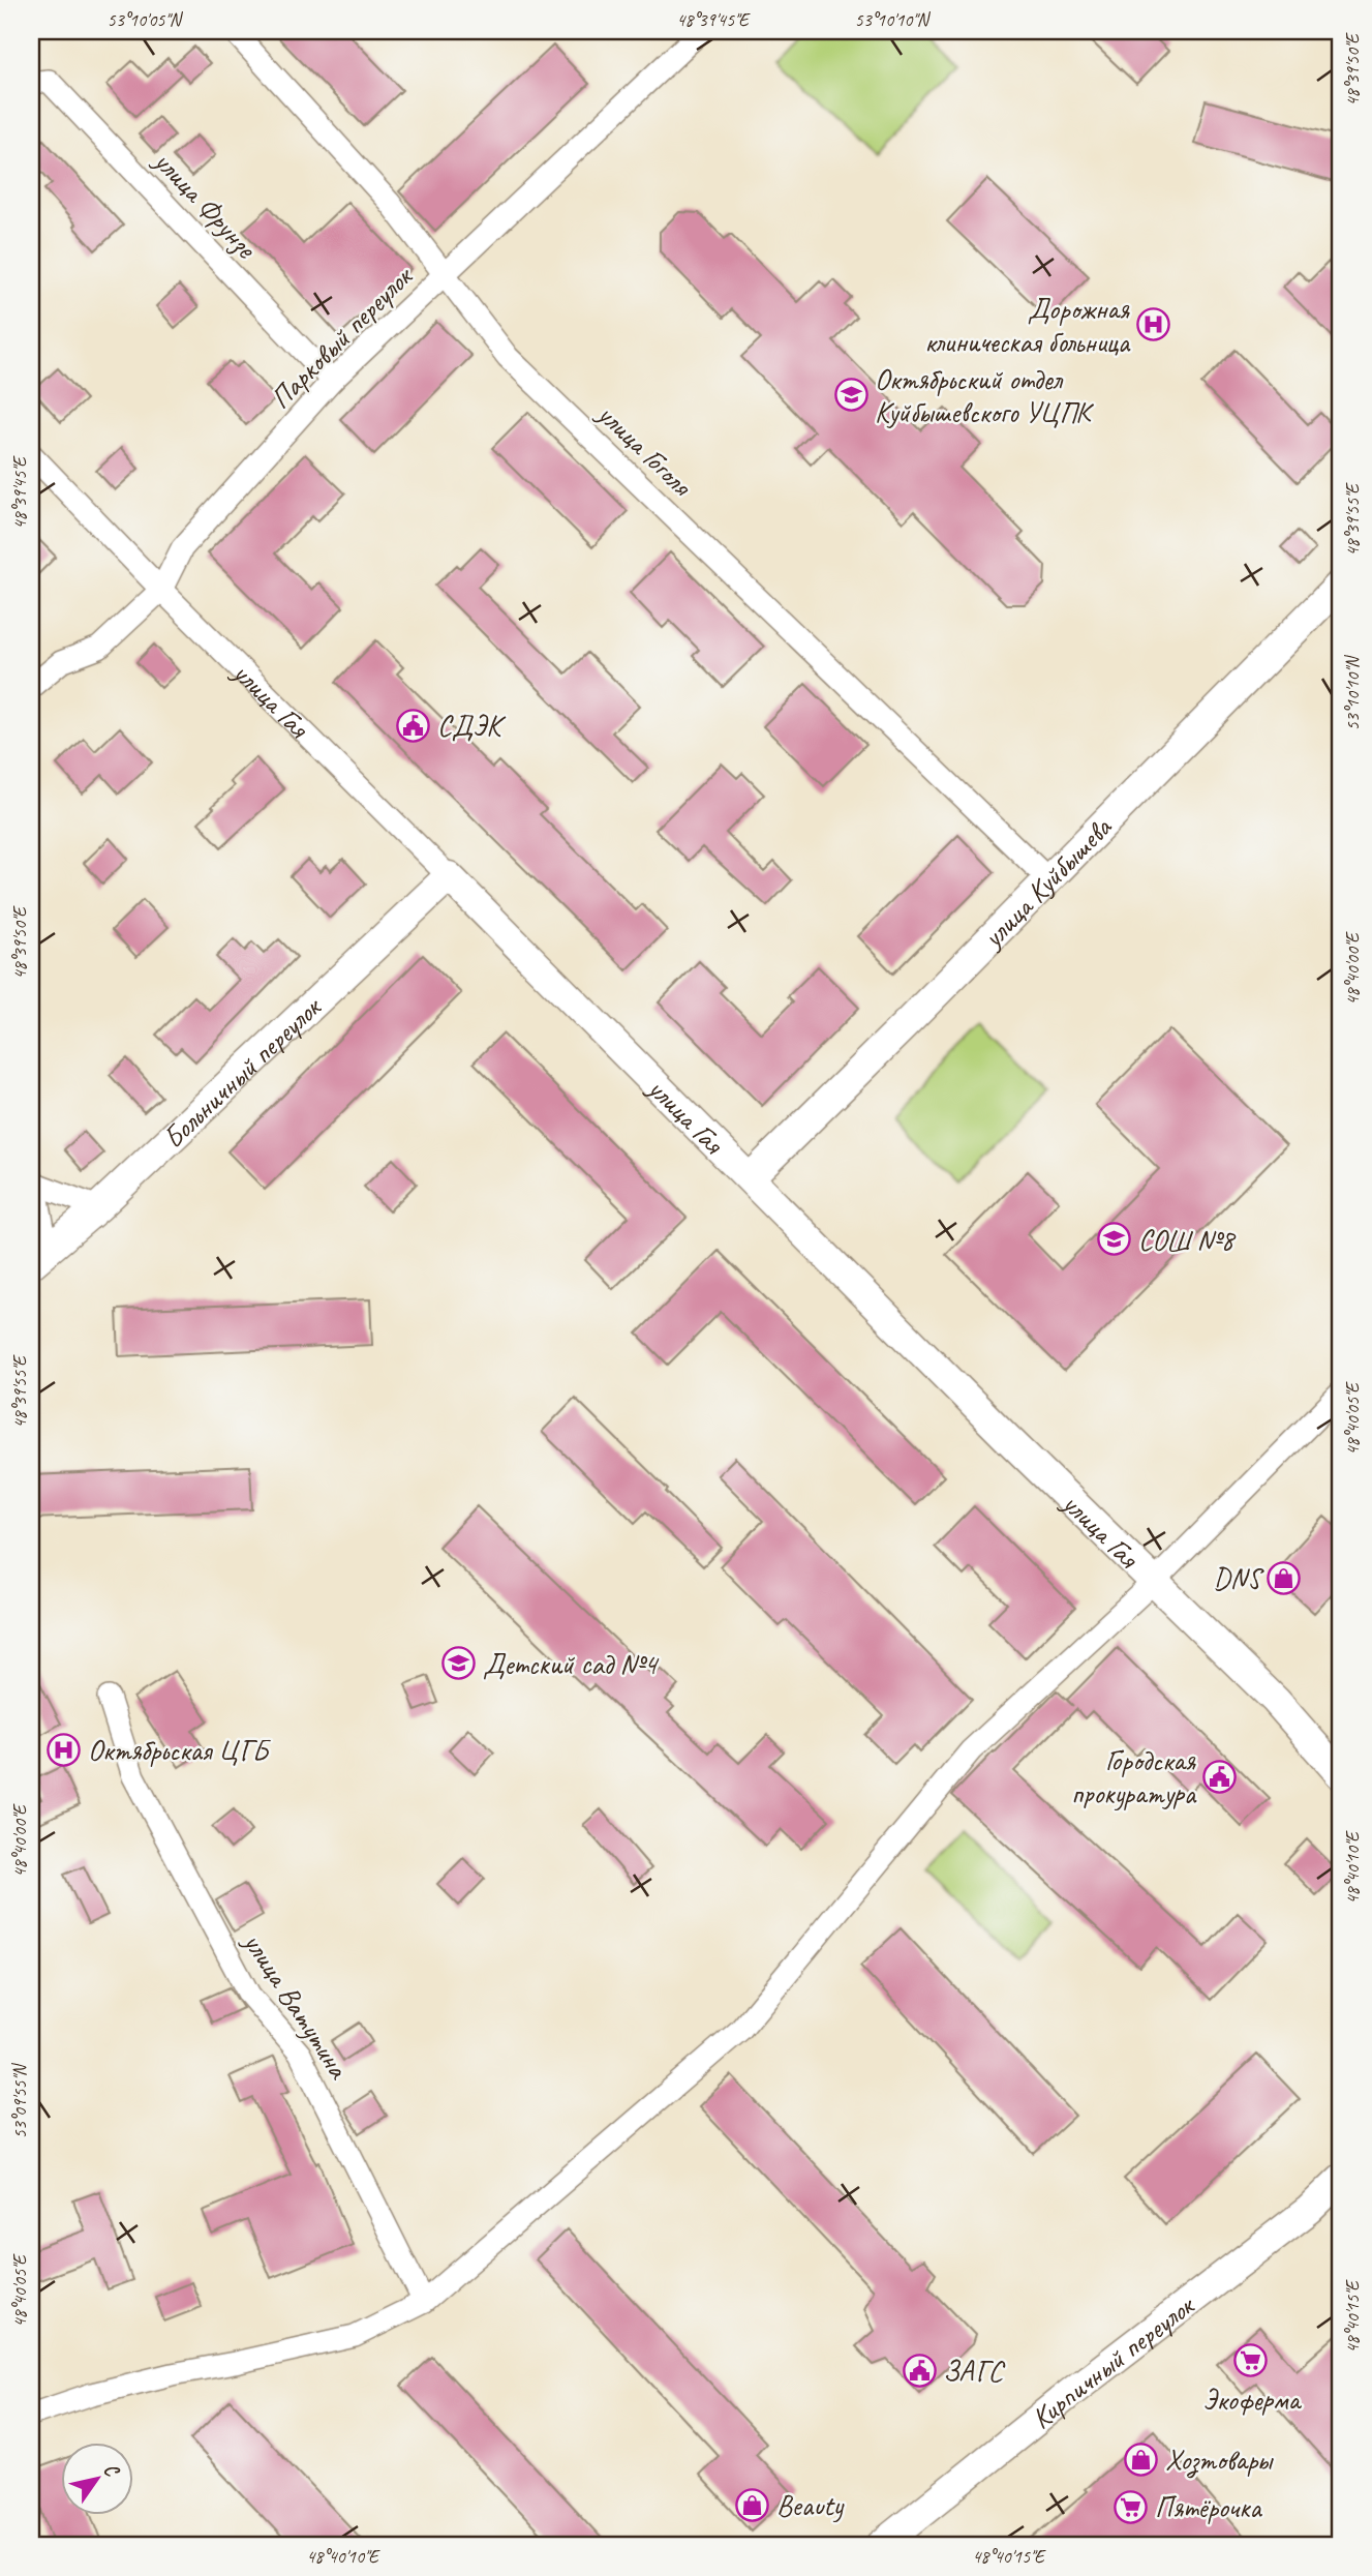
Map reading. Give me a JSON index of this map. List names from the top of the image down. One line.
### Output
{"streets":{"main road":["улица Гая","улица Куйбышева","Больничный переулок","Кирпичный переулок"],"street":["улица Фрунзе","Парковый переулок","улица Гоголя","улица Ватутина"]},"crossings":[["улица Фрунзе","Парковый переулок"],["Парковый переулок","улица Гоголя"],["Парковый переулок","улица Гая"],["улица Гоголя","улица Куйбышева"],["улица Гая","улица Куйбышева"],["улица Гая","Больничный переулок"]],"places":{"hospital":["Дорожная клиническая больница","Октябрьская ЦГБ"],"school or university":["Октябрьский отдел Куйбышевского УЦПК","СОШ №8","Детский сад №4"],"public building":["СДЭК","Городская прокуратура","ЗАГС"],"shop":["DNS","Хозтовары","Beauty"],"supermarket":["Экоферма","Пятёрочка"]},"north":"top right","coordinates":["53°10'05\"N","48°39'45\"E","53°10'10\"N","48°39'50\"E","48°39'55\"E","48°40'00\"E","48°40'05\"E","48°40'10\"E","53°09'55\"N","48°40'15\"E"]}
